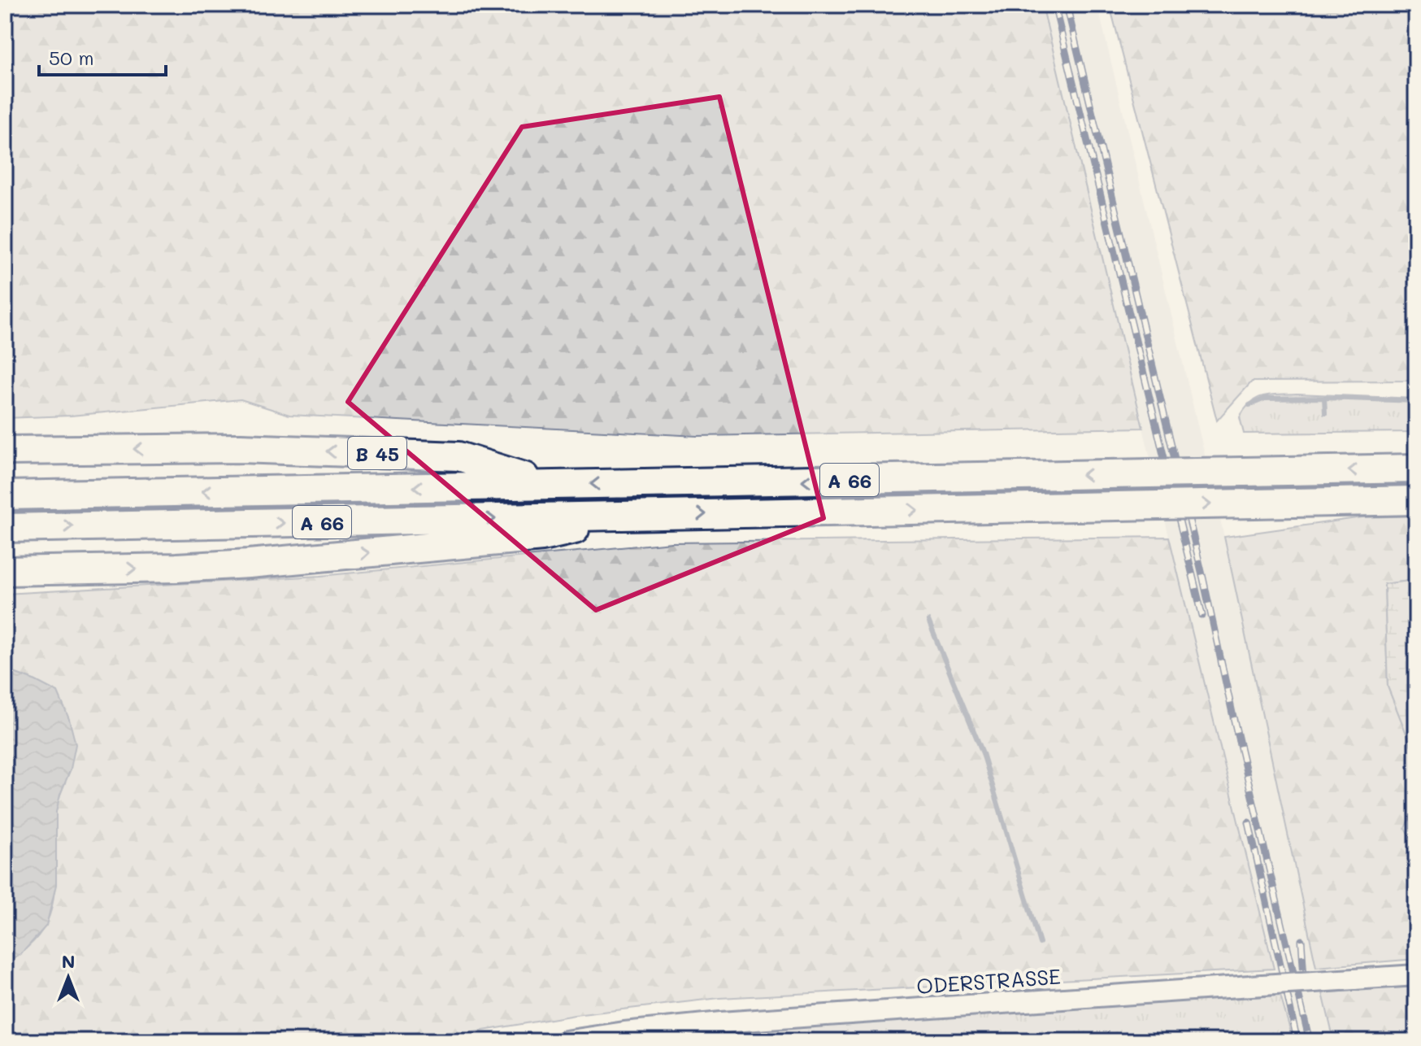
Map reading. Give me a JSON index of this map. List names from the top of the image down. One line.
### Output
{"streets":{"highway":["B 45","A 66"],"street":["ODERSTRASSE"]},"crossings":[["B 45","A 66"]],"scale_bar":"50 m","north":"top"}
